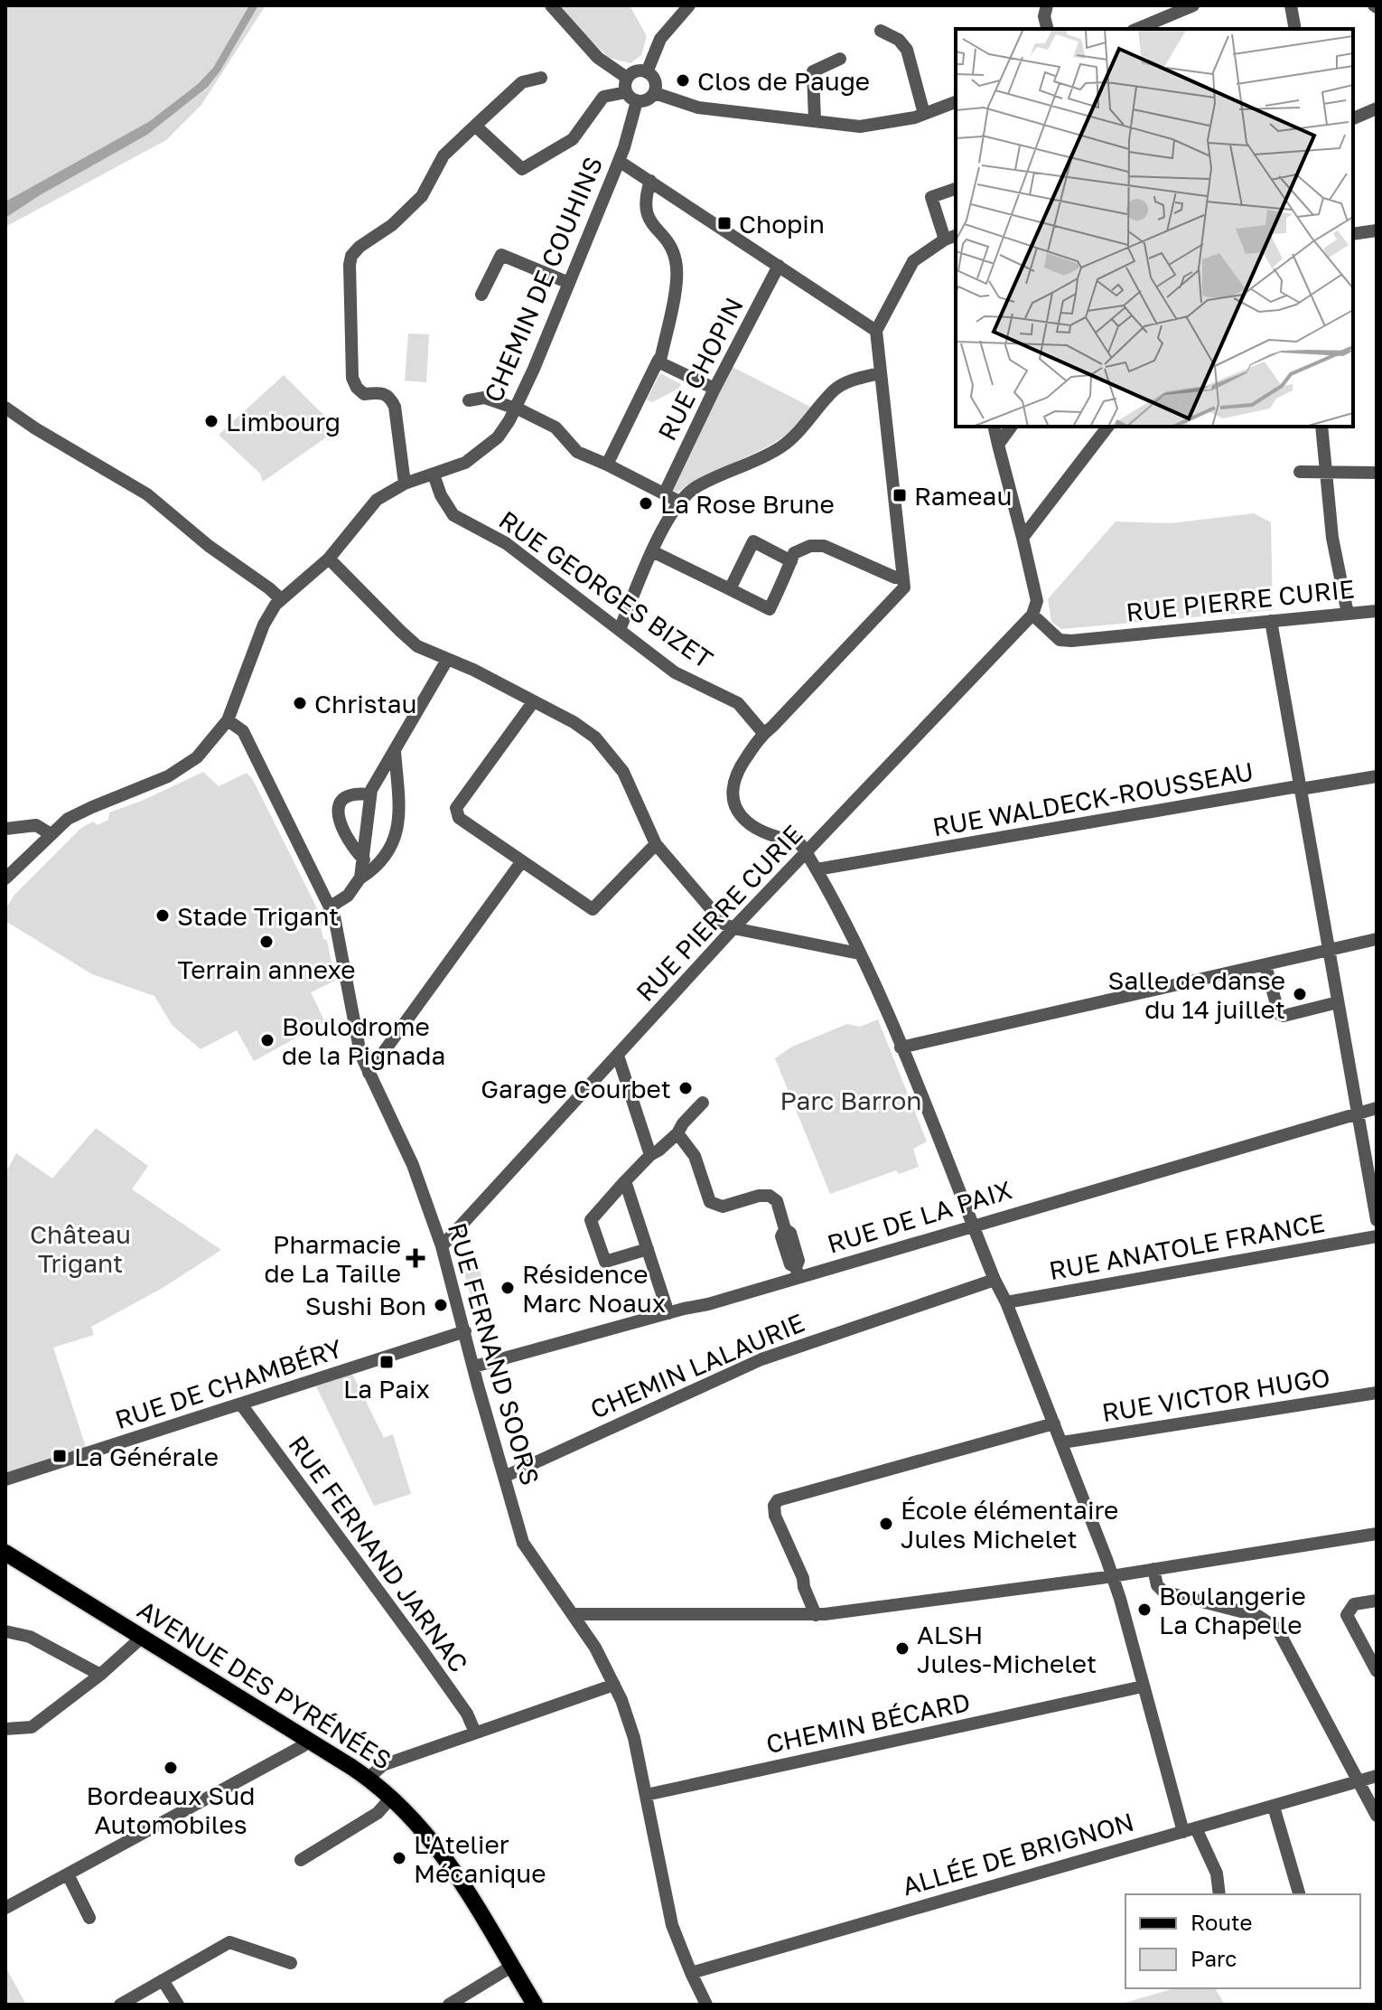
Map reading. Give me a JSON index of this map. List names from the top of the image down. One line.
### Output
{"streets":{"main road":["AVENUE DES PYRÉNÉES"],"street":["CHEMIN DE COUHINS","RUE CHOPIN","RUE GEORGES BIZET","RUE PIERRE CURIE","RUE WALDECK-ROUSSEAU","RUE DE LA PAIX","RUE ANATOLE FRANCE","RUE FERNAND SOORS","CHEMIN LALAURIE","RUE DE CHAMBÉRY","RUE VICTOR HUGO","RUE FERNAND JARNAC","CHEMIN BÉCARD","ALLÉE DE BRIGNON"]},"crossings":[["CHEMIN DE COUHINS","RUE GEORGES BIZET"],["CHEMIN DE COUHINS","RUE FERNAND SOORS"],["RUE PIERRE CURIE","RUE FERNAND SOORS"],["RUE DE LA PAIX","RUE FERNAND SOORS"],["RUE FERNAND SOORS","CHEMIN LALAURIE"],["RUE FERNAND SOORS","RUE DE CHAMBÉRY"],["RUE FERNAND SOORS","CHEMIN BÉCARD"],["RUE FERNAND SOORS","ALLÉE DE BRIGNON"],["RUE DE CHAMBÉRY","RUE FERNAND JARNAC"]],"parks":["Parc Barron","Château Trigant"],"places":{"other":["Clos de Pauge","Limbourg","La Rose Brune","Christau","Stade Trigant","Terrain annexe","Salle de danse du 14 juillet","Boulodrome de la Pignada","Garage Courbet","Résidence Marc Noaux","Sushi Bon","École élémentaire Jules Michelet","Boulangerie La Chapelle","ALSH Jules-Michelet","Bordeaux Sud Automobiles","L'Atelier Mécanique"],"transit":["Chopin","Rameau","La Paix","La Générale"],"health":["Pharmacie de La Taille"]},"legend":["Route","Parc"]}
